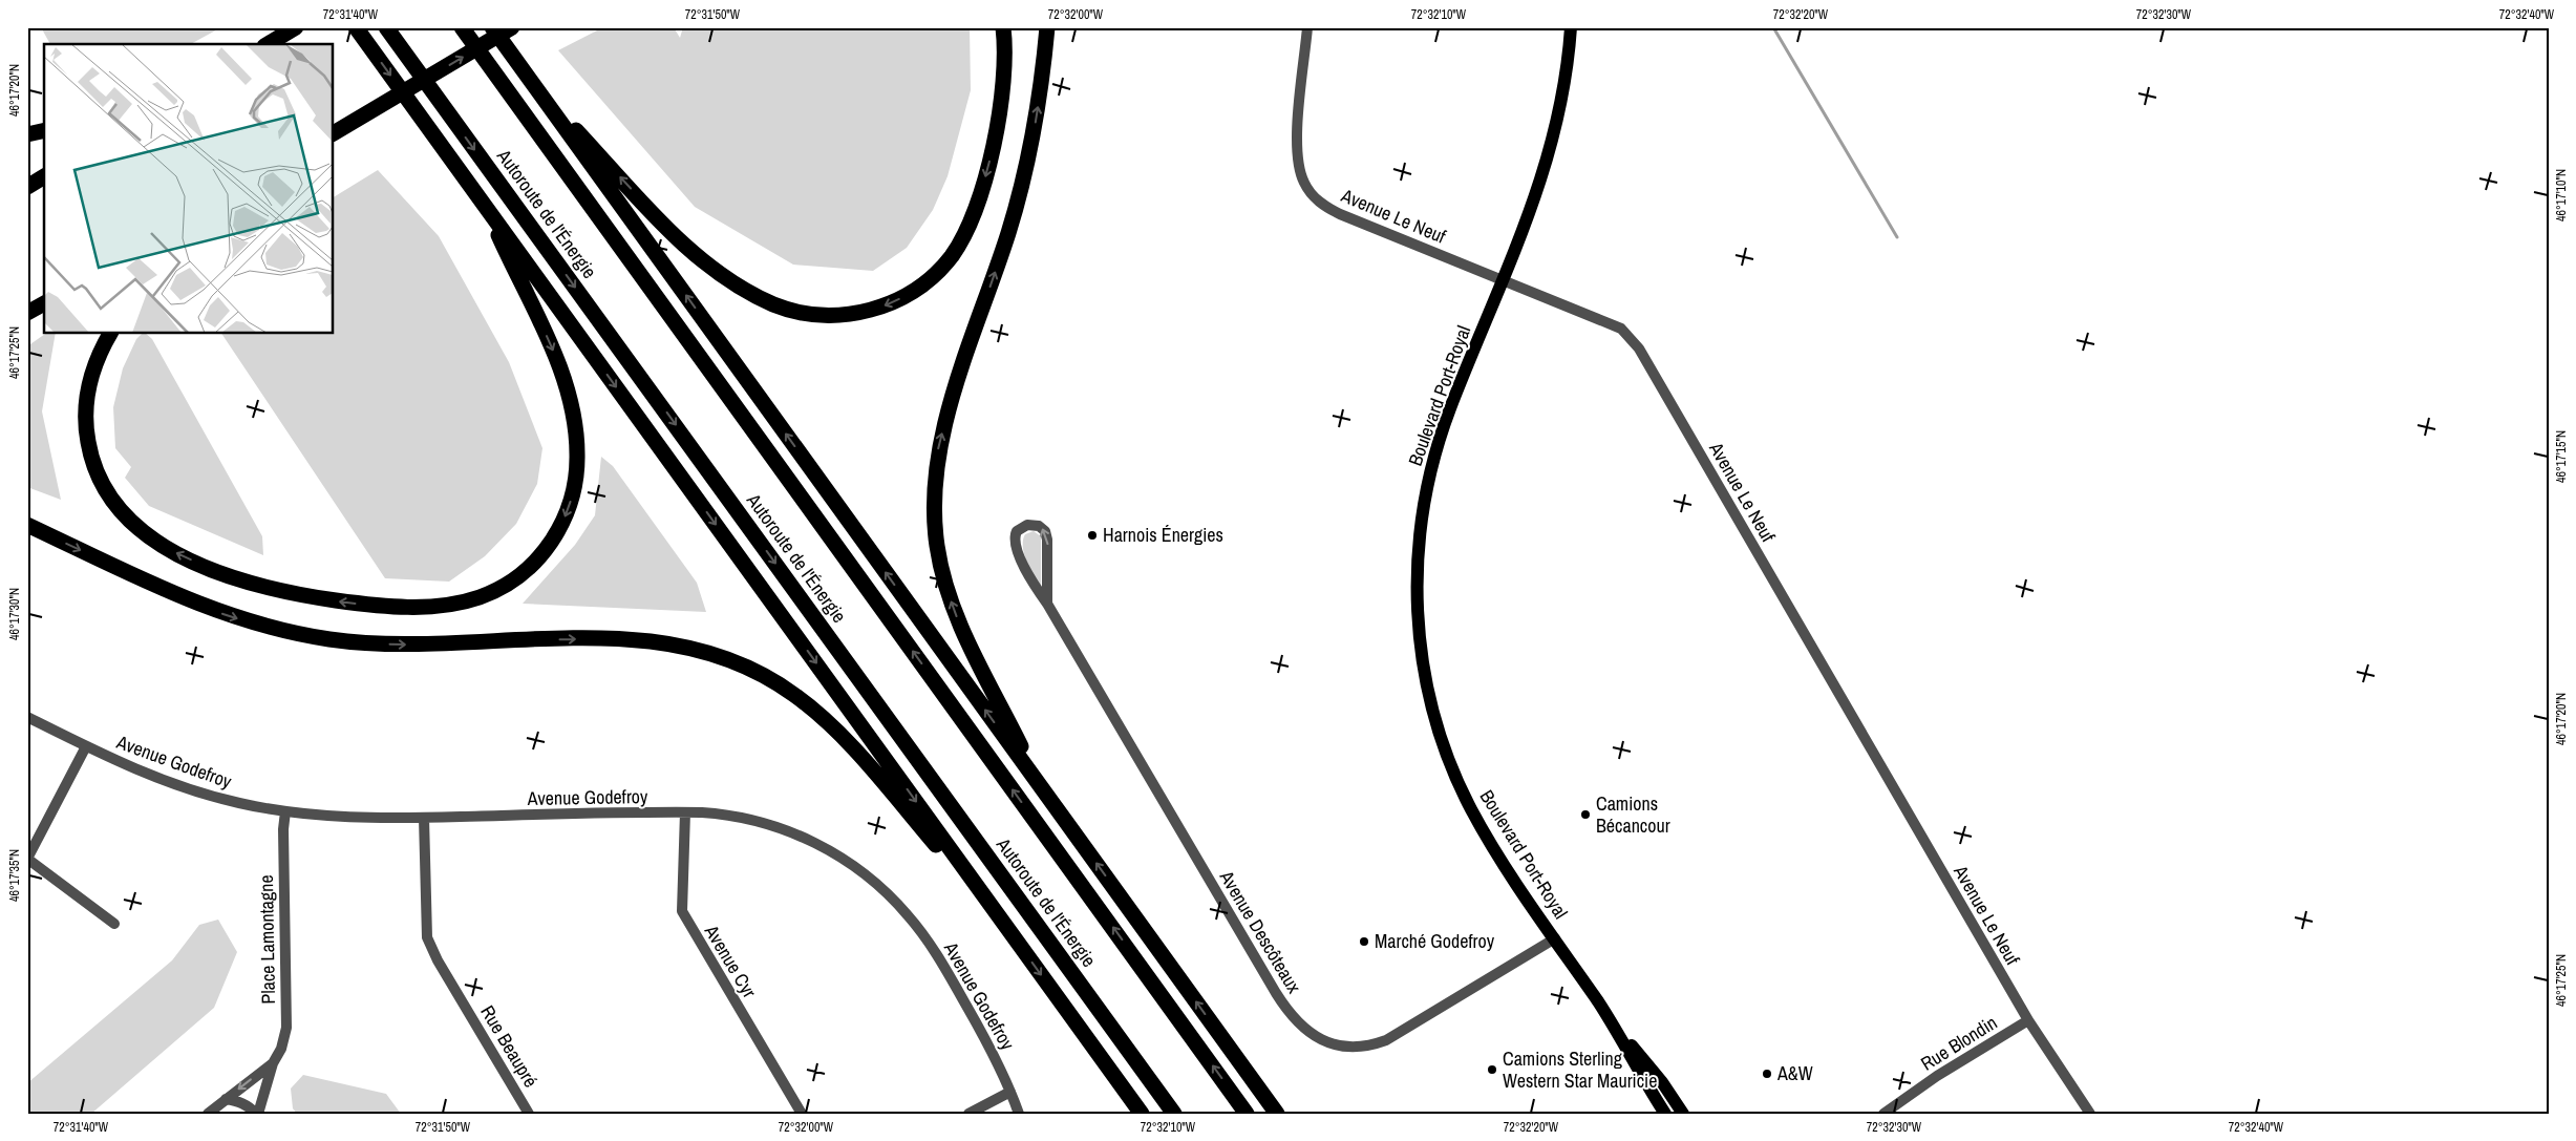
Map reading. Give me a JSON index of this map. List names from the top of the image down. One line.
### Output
{"streets":{"highway":["Autoroute de l'Énergie"],"main road":["Boulevard Port-Royal"],"street":["Avenue Le Neuf","Avenue Godefroy","Avenue Descôteaux","Place Lamontagne","Avenue Cyr","Rue Blondin","Rue Beaupré"]},"crossings":[["Avenue Le Neuf","Boulevard Port-Royal"],["Avenue Le Neuf","Rue Blondin"],["Boulevard Port-Royal","Avenue Descôteaux"],["Avenue Godefroy","Place Lamontagne"],["Avenue Godefroy","Avenue Cyr"],["Avenue Godefroy","Rue Beaupré"]],"places":["Harnois Énergies","Camions Bécancour","Marché Godefroy","Camions Sterling Western Star Mauricie","A&W"],"coordinates":["72°31'40\"W","72°31'50\"W","72°32'00\"W","72°32'10\"W","72°32'20\"W","72°32'30\"W","72°32'40\"W","46°17'20\"N","46°17'10\"N","46°17'25\"N","46°17'15\"N","46°17'30\"N","46°17'35\"N"]}
